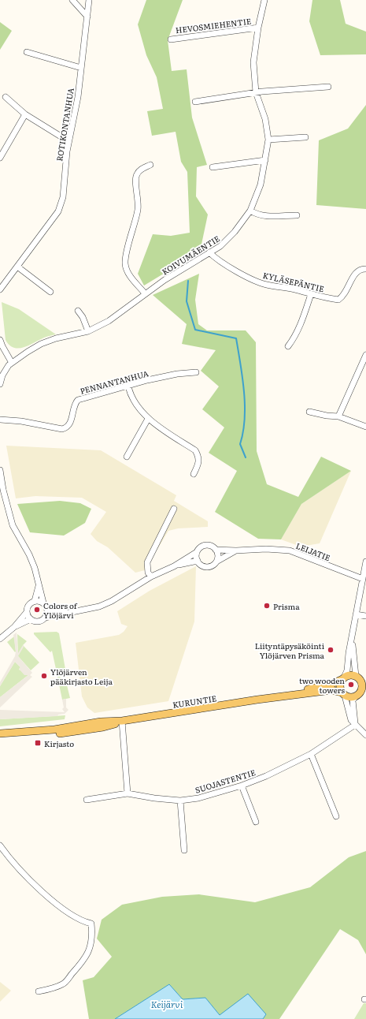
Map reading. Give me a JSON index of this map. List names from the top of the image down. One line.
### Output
{"streets":{"main road":["KURUNTIE"],"street":["HEVOSMIEHENTIE","ROTIKONTANHUA","KOIVUMÄENTIE","KYLÄSEPÄNTIE","PENNANTANHUA","LEIJATIE","SUOJASTENTIE"]},"crossings":[["HEVOSMIEHENTIE","KOIVUMÄENTIE"],["KOIVUMÄENTIE","KYLÄSEPÄNTIE"]],"water":["Keijärvi"],"places":{"other":["Prisma","Colors of Ylöjärvi","Liityntäpysäköinti Ylöjärven Prisma","Ylöjärven pääkirjasto Leija","two wooden towers"],"transit":["Kirjasto"]}}
